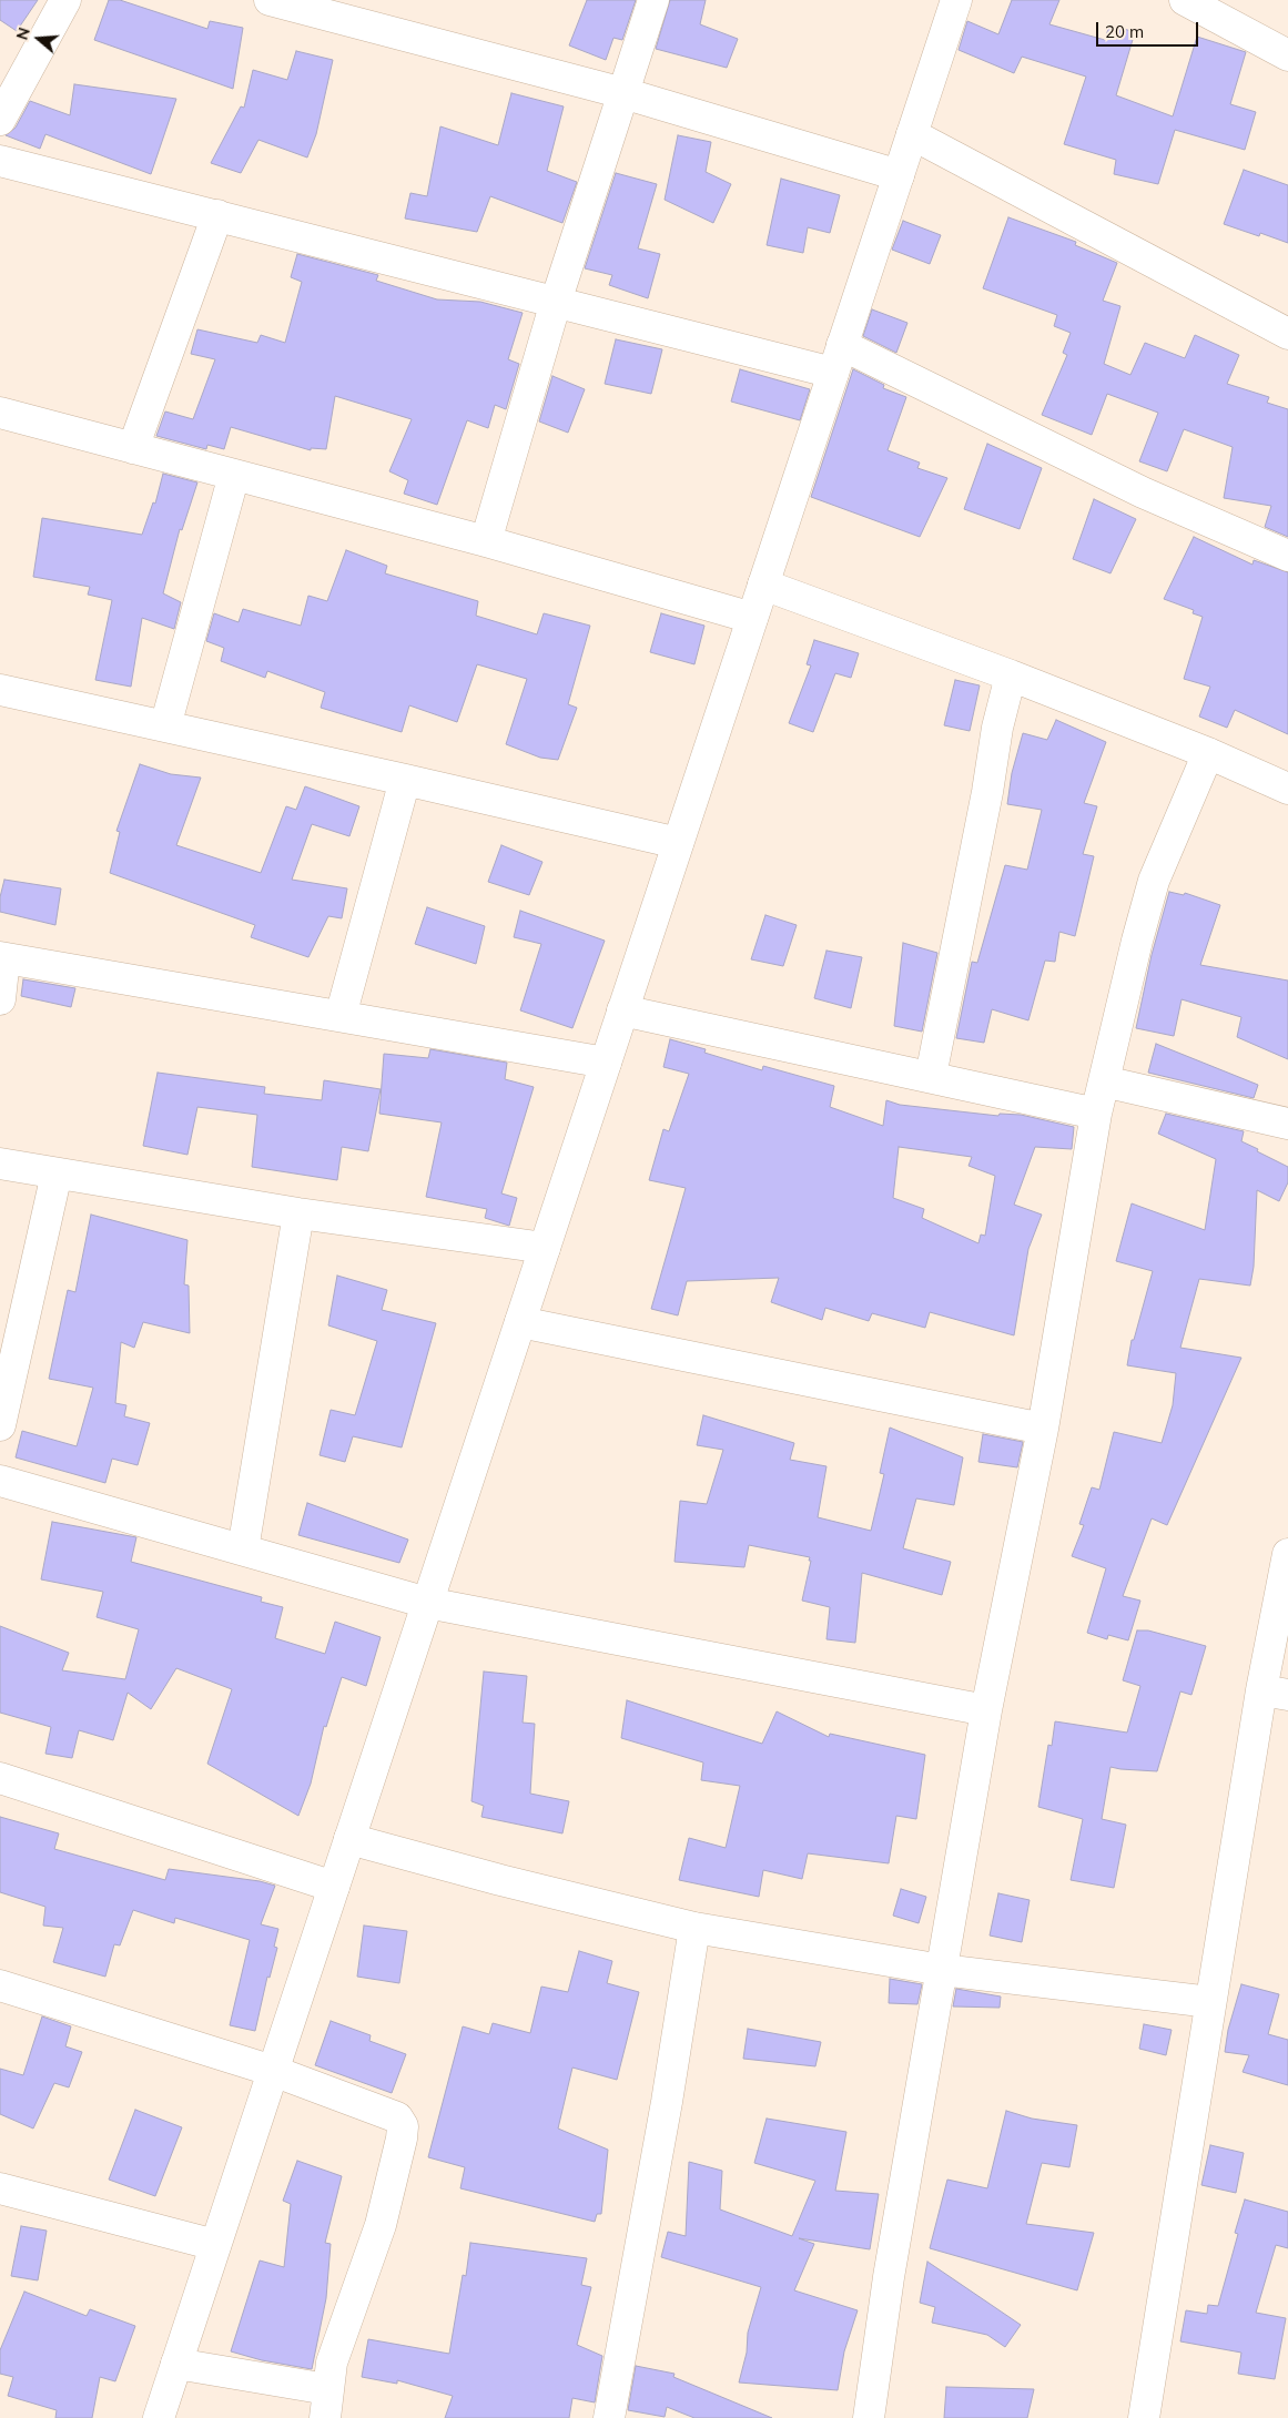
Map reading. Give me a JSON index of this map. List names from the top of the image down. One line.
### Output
{"scale_bar":"20 m","north":"left"}
